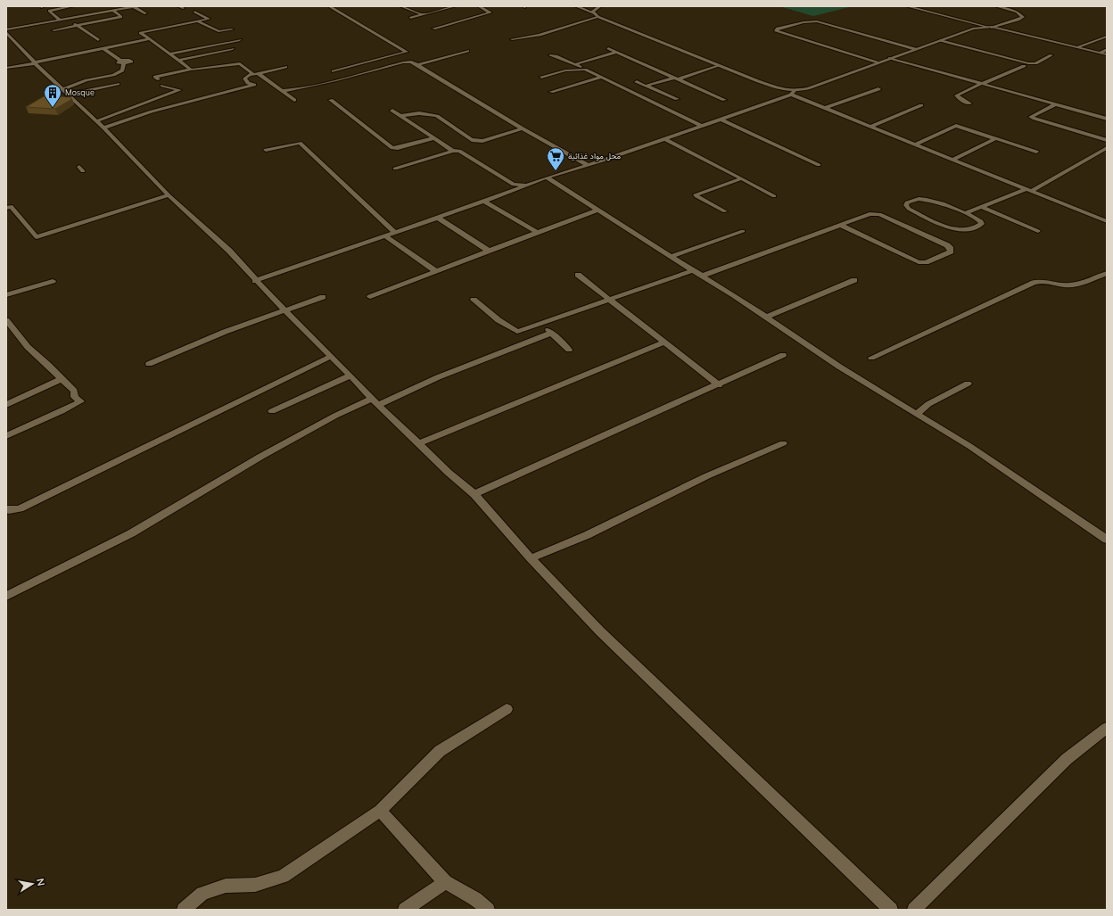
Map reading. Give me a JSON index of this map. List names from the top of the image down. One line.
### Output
{"places":{"building":["Mosque"],"supermarket":["محل مواد غذائية"]},"north":"right"}
